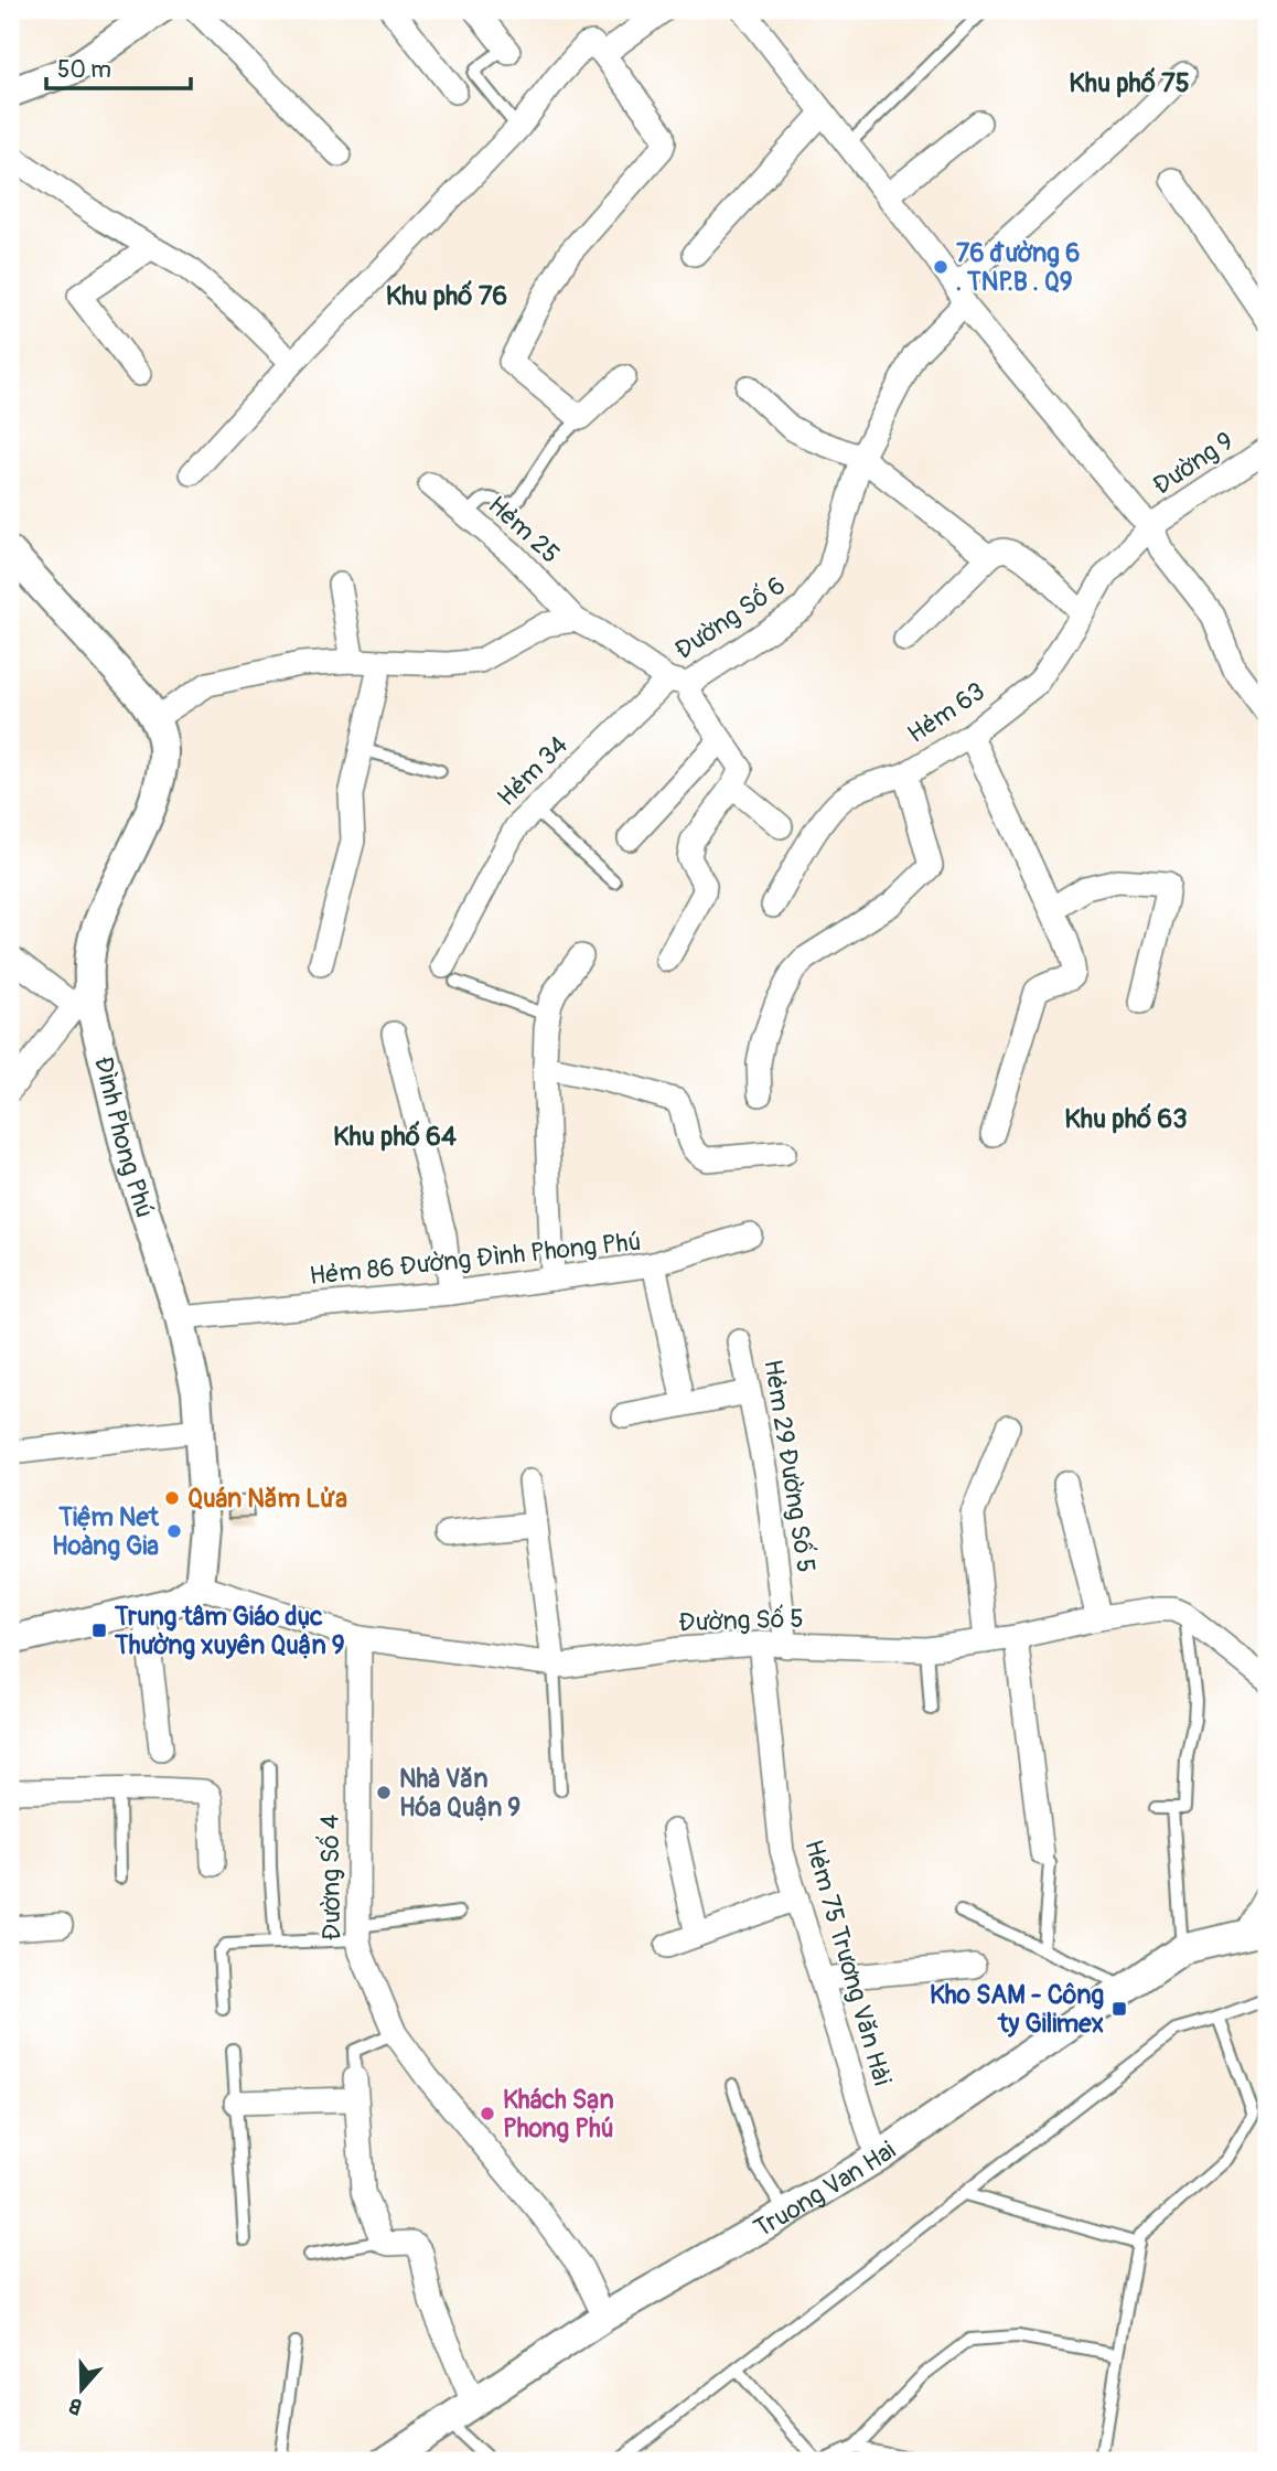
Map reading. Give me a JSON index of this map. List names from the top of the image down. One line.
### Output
{"streets":{"street":["Đường 9","Hẻm 25","Đường Số 6","Hẻm 63","Hẻm 34","Đình Phong Phú","Hẻm 86 Đường Đình Phong Phú","Hẻm 29 Đường Số 5","Đường Số 5","Đường Số 4","Hẻm 75 Trương Văn Hải","Truong Van Hai"]},"crossings":[["Đường 9","Hẻm 63"],["Hẻm 25","Đường Số 6"],["Đường Số 6","Hẻm 34"],["Đình Phong Phú","Hẻm 86 Đường Đình Phong Phú"],["Đình Phong Phú","Đường Số 5"],["Hẻm 29 Đường Số 5","Đường Số 5"],["Đường Số 5","Đường Số 4"],["Đường Số 5","Hẻm 75 Trương Văn Hải"],["Đường Số 4","Truong Van Hai"],["Hẻm 75 Trương Văn Hải","Truong Van Hai"]],"districts":["Khu phố 75","Khu phố 76","Khu phố 63","Khu phố 64"],"places":{"other":["76 đường 6 . TNP.B . Q9","Quán Năm Lửa","Tiệm Net Hoàng Gia","Nhà Văn Hóa Quận 9","Khách Sạn Phong Phú"],"transit":["Trung tâm Giáo dục Thường xuyên Quận 9","Kho SAM - Công ty Gilimex"]},"scale_bar":"50 m","north":"bottom"}
